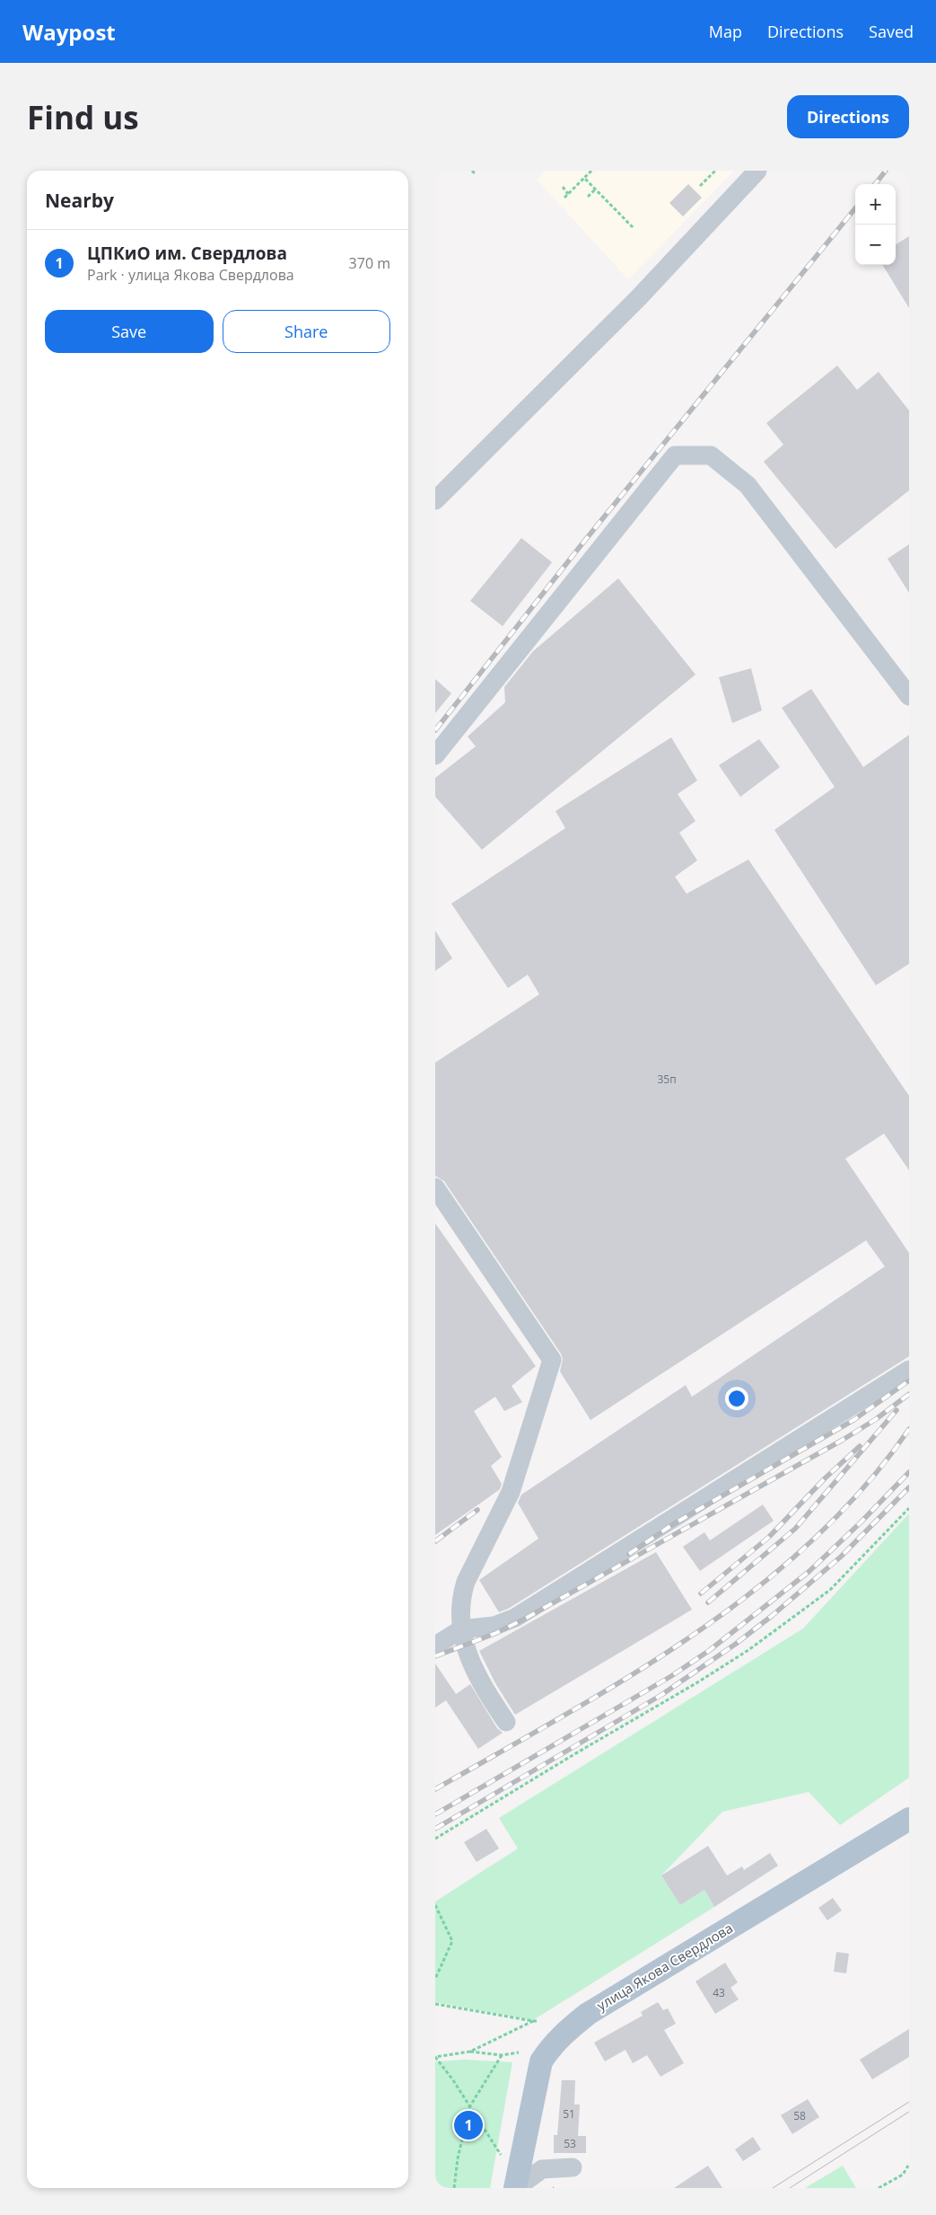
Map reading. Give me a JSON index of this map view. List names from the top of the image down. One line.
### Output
{"streets":{"main road":["улица Якова Свердлова"]},"house_numbers":["35п","43","51","58","53"],"page":{"header":"Waypost","nav":["Map","Directions","Saved"],"buttons":["Directions",["Save","Share"]],"title":"Find us","heading":"Nearby","map_buttons":["+","−"],"list":[{"mark":"1","name":"ЦПКиО им. Свердлова","note":"Park · улица Якова Свердлова","value":"370 m"}],"pins":"1"}}
